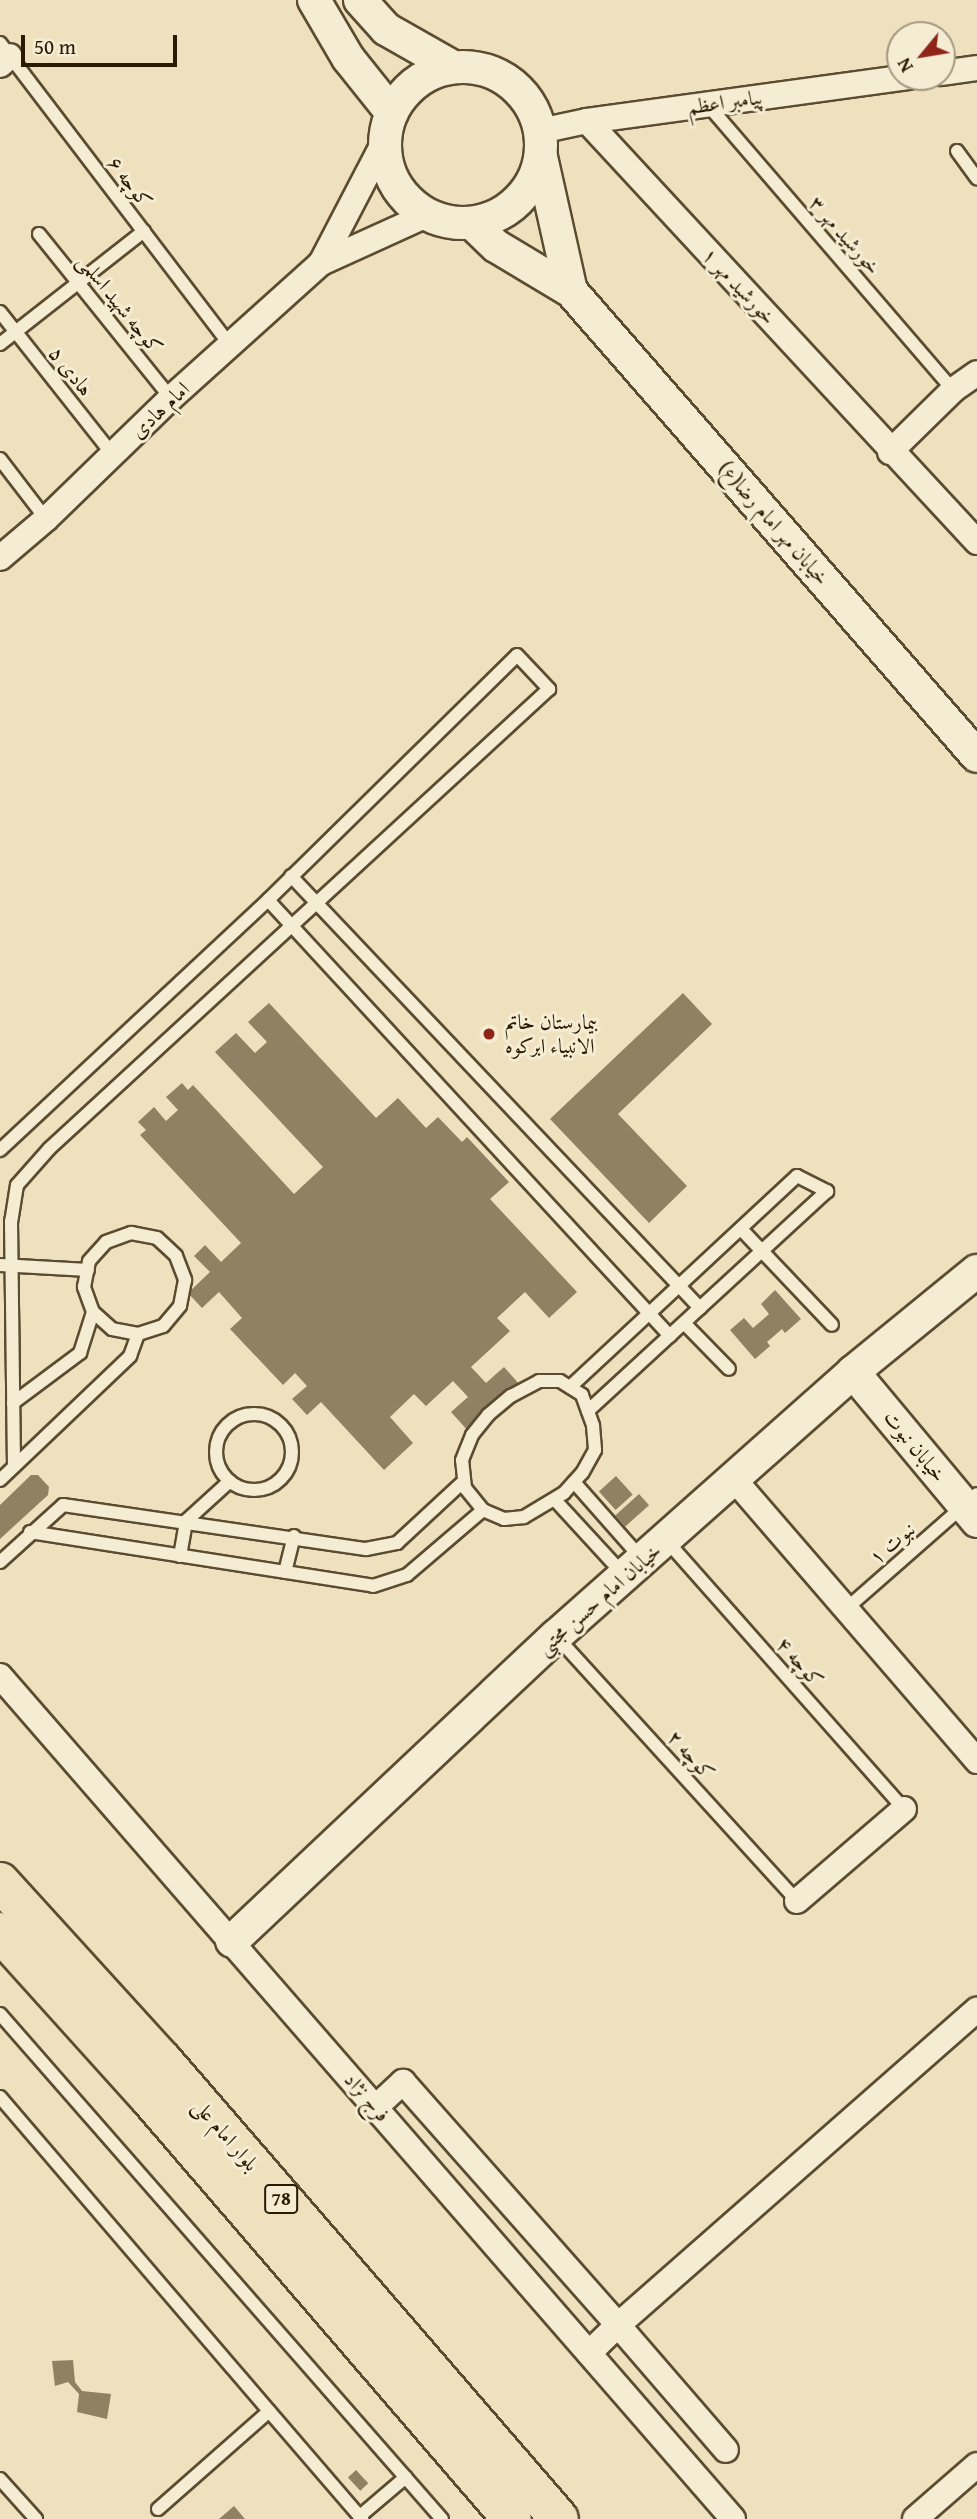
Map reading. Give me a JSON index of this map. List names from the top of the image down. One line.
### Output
{"streets":{"main road":["بلوار امام علی","78"],"street":["پیامبر اعظم","خورشید مهر ۱","امام هادی","خیابان مهر امام رضا(ع)","خیابان نبوت","خیابان امام حسن مجتبی","فرج نژاد"],"lane":["کوچه ۶","خورشید مهر ۳","کوچه شهید اسلمی","هادی ۵","نبوت ۱","کوچه ۴","کوچه ۲"]},"crossings":[["پیامبر اعظم","خورشید مهر ۳"],["پیامبر اعظم","خورشید مهر ۱"],["کوچه ۶","امام هادی"],["کوچه شهید اسلمی","امام هادی"],["هادی ۵","امام هادی"],["خیابان نبوت","نبوت ۱"],["خیابان نبوت","خیابان امام حسن مجتبی"],["خیابان امام حسن مجتبی","کوچه ۴"],["خیابان امام حسن مجتبی","کوچه ۲"],["خیابان امام حسن مجتبی","فرج نژاد"]],"places":["بیمارستان خاتم الانبیاء ابرکوه"],"scale_bar":"50 m","north":"bottom left"}
